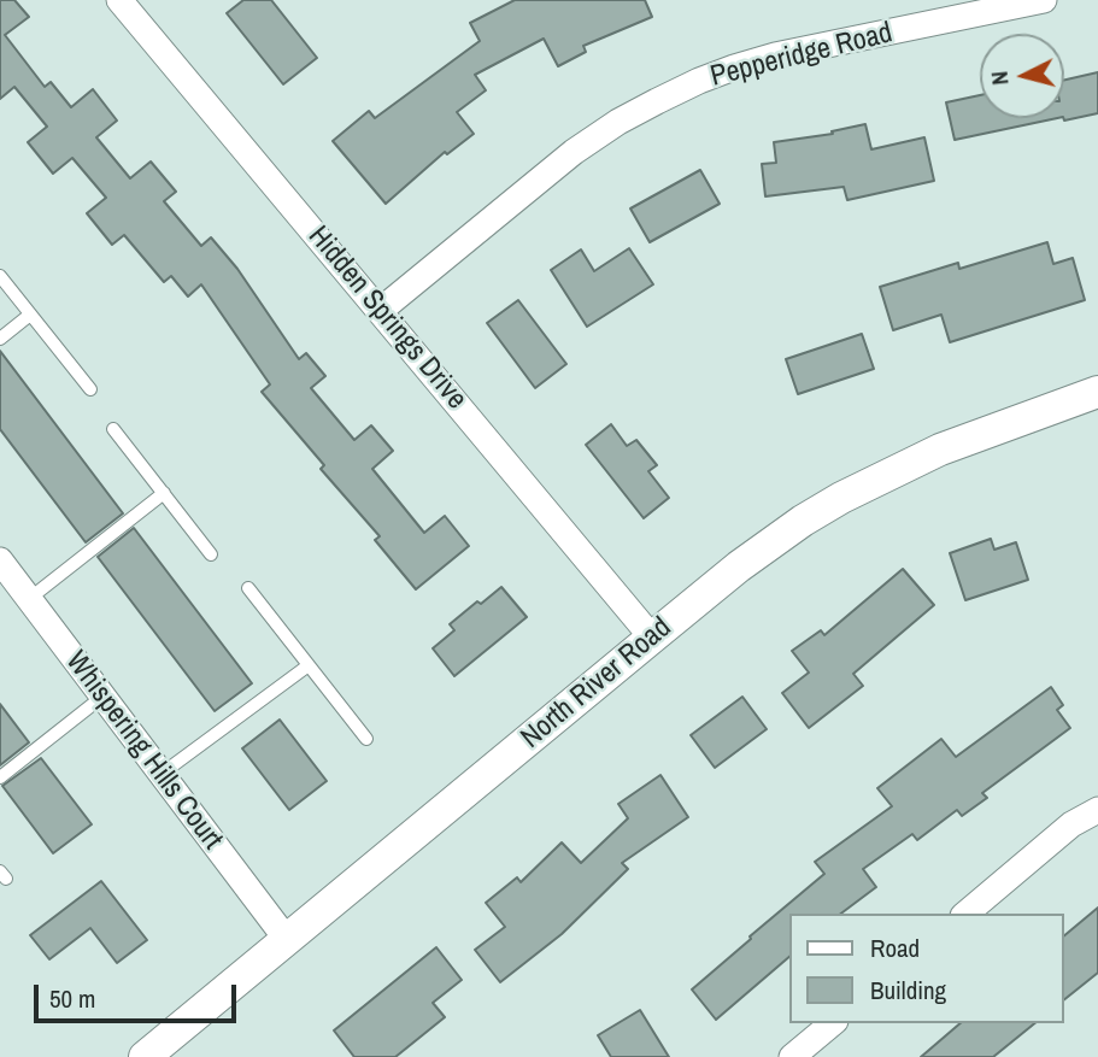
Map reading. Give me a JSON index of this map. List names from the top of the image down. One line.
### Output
{"streets":{"street":["Pepperidge Road","Hidden Springs Drive","North River Road","Whispering Hills Court"]},"crossings":[["Pepperidge Road","Hidden Springs Drive"],["Hidden Springs Drive","North River Road"],["North River Road","Whispering Hills Court"]],"legend":["Road","Building"],"scale_bar":"50 m","north":"left"}
